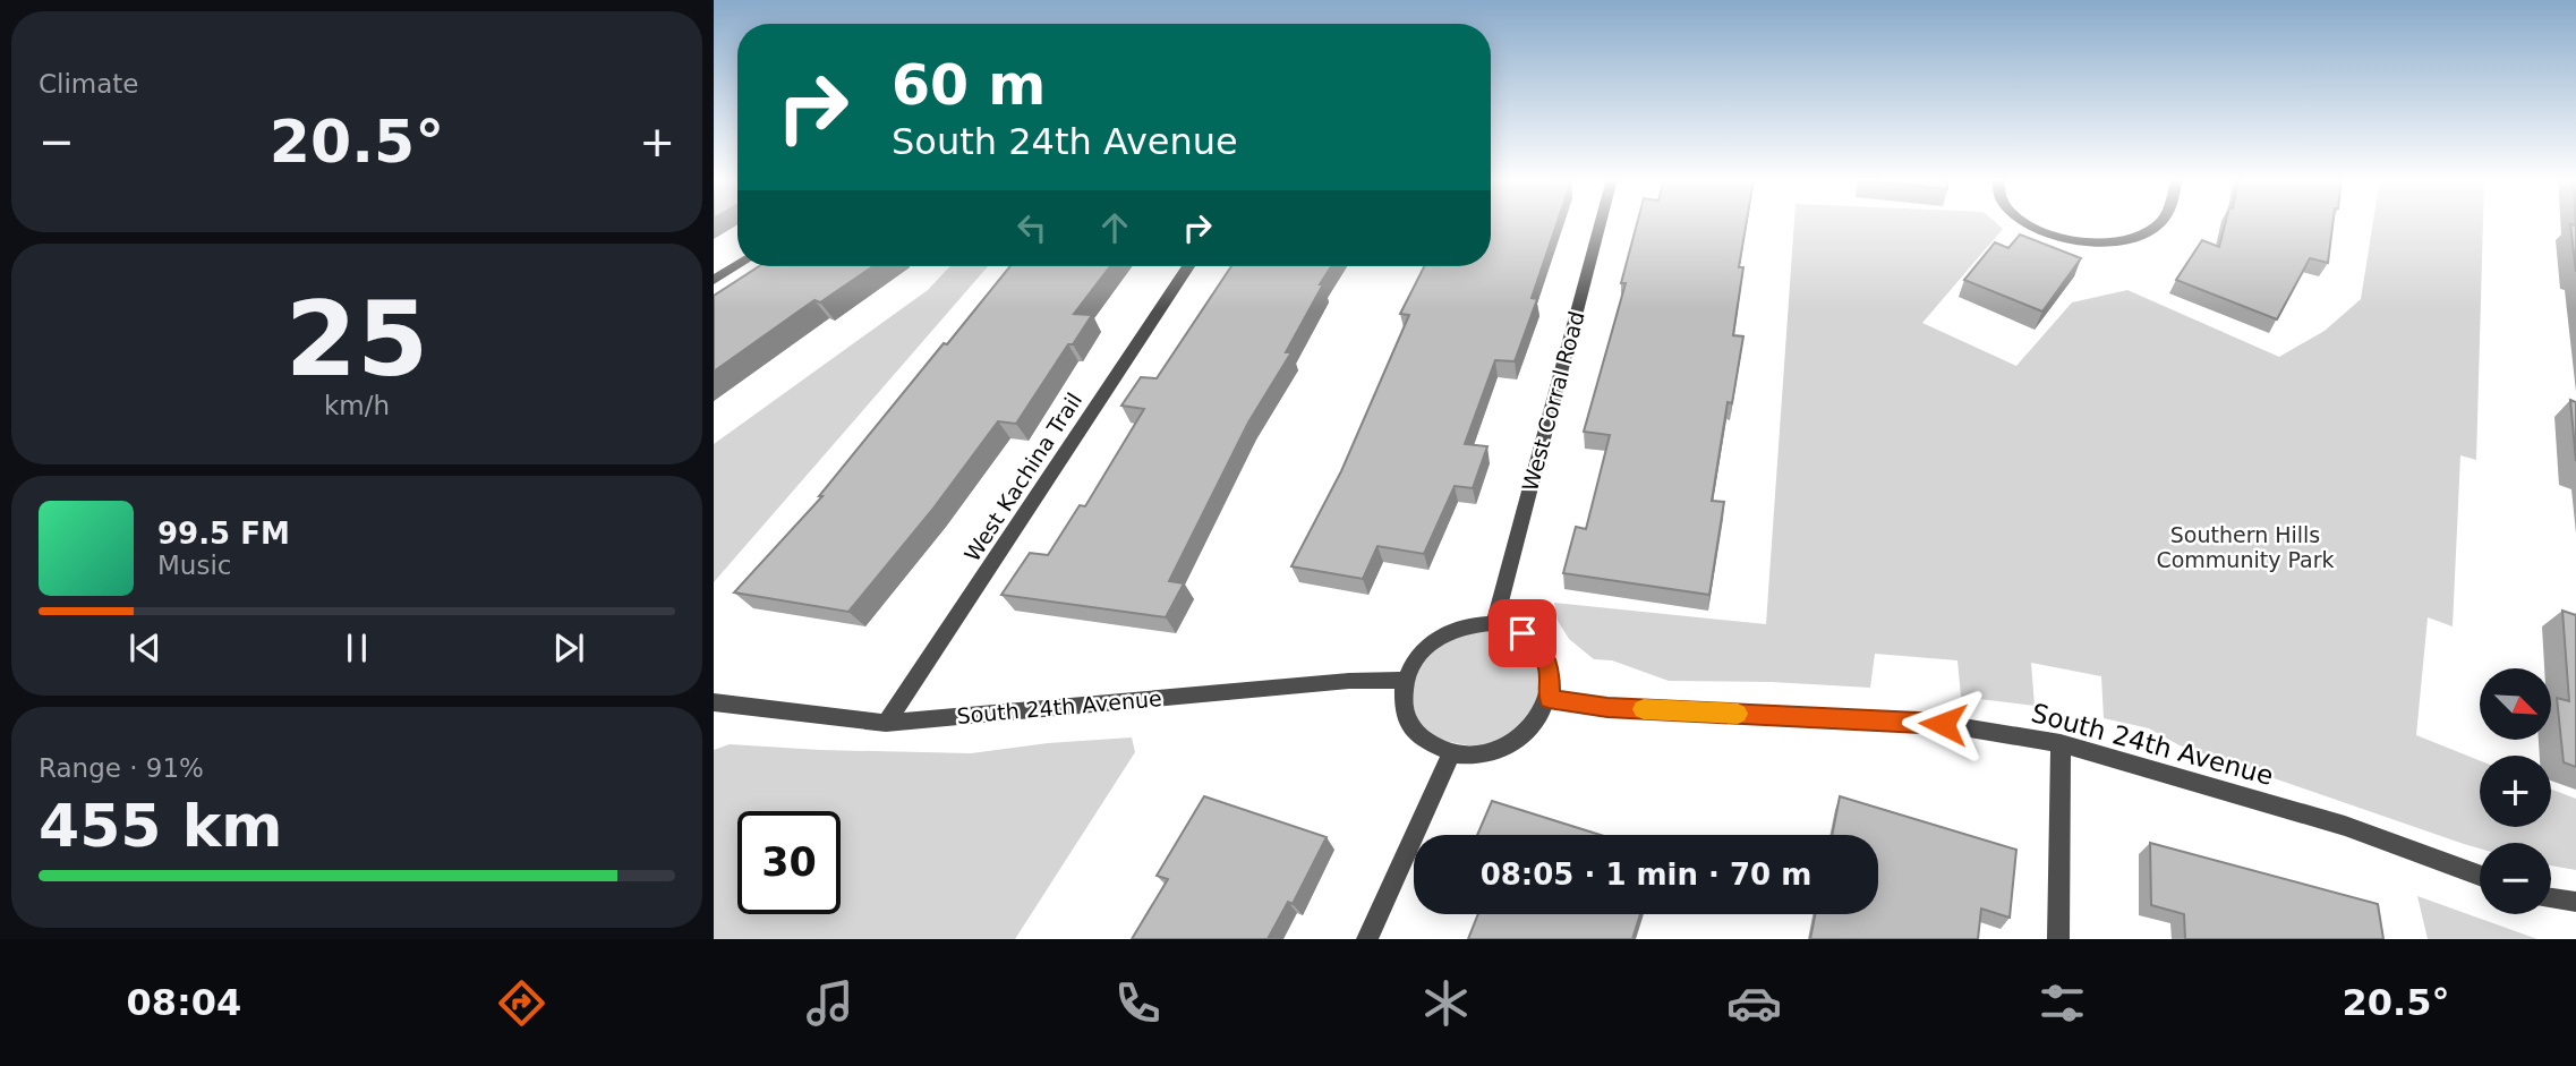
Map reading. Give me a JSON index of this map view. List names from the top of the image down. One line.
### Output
{"streets":{"street":["West Corral Road","West Kachina Trail","South 24th Avenue"]},"crossings":[["West Corral Road","South 24th Avenue"],["West Kachina Trail","South 24th Avenue"]],"parks":["Southern Hills Community Park"],"north":"bottom right","page":{"tile":["Climate",["25","km/h"],["Range · 91%","455 km"]],"turn":["60 m","South 24th Avenue"],"heat":["−","20.5°","+"],"song":["99.5 FM","Music"],"map_buttons":["+","−"],"limit":"30","trip":"08:05 · 1 min · 70 m","tabs":["08:04","20.5°"]}}
